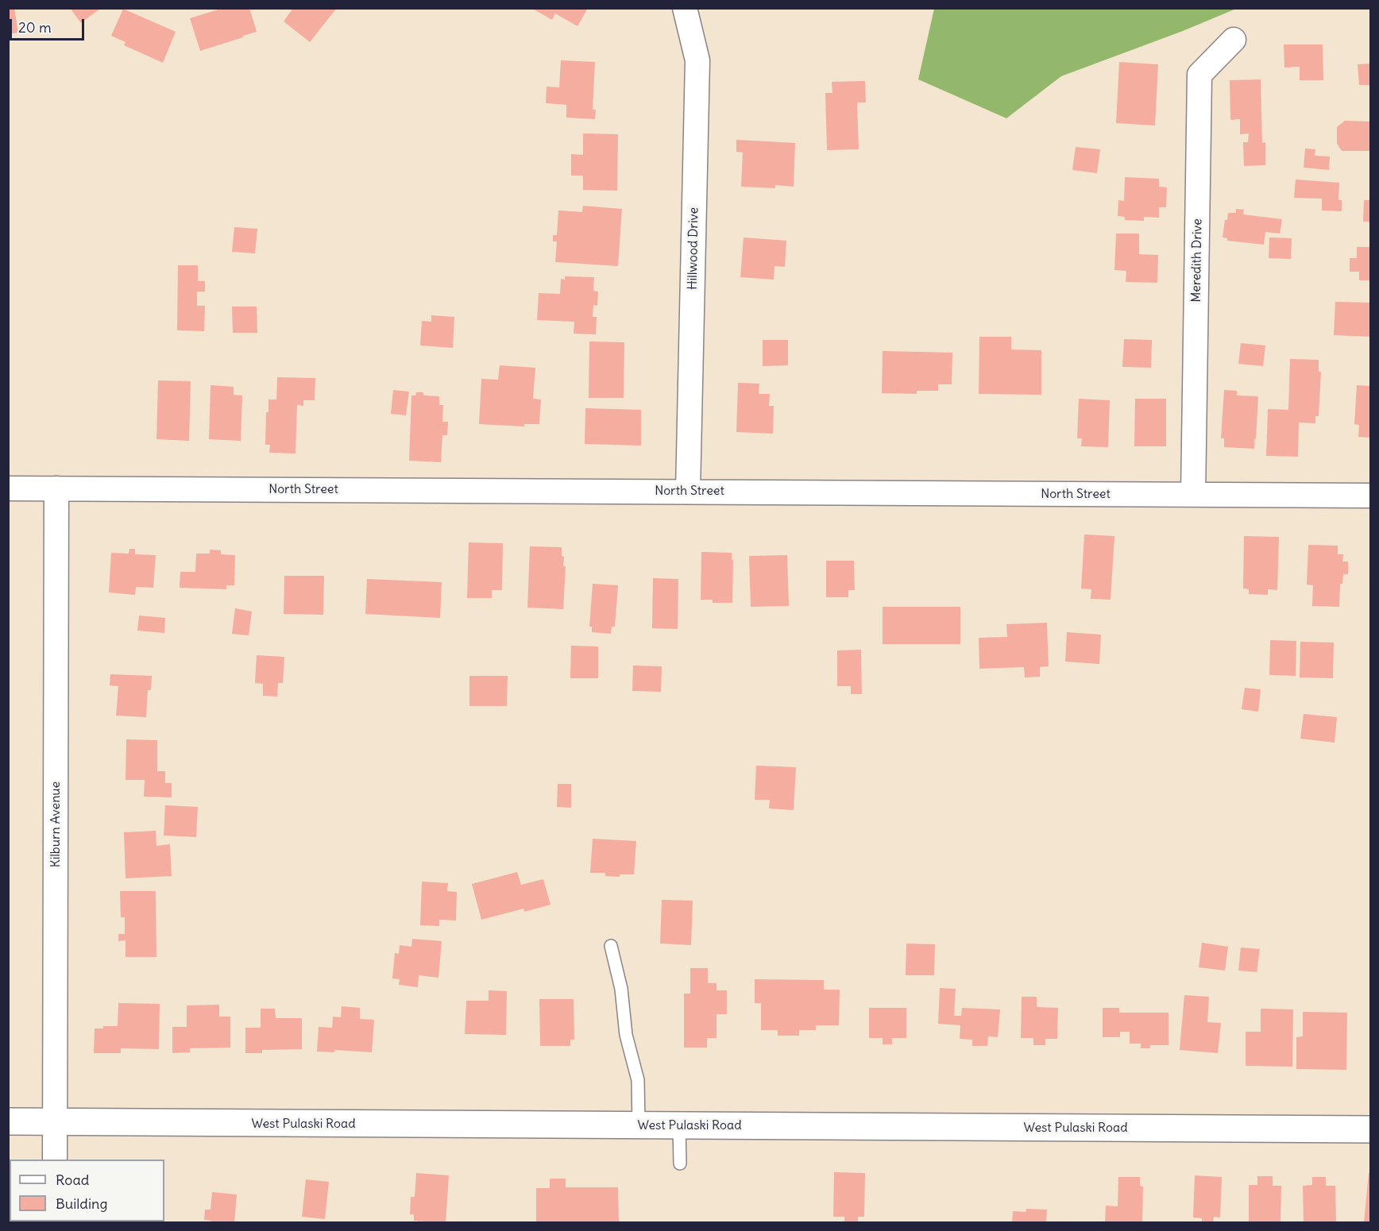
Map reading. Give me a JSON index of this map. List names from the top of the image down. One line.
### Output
{"streets":{"main road":["West Pulaski Road"],"street":["Hillwood Drive","Meredith Drive","North Street","Kilburn Avenue"]},"crossings":[["Hillwood Drive","North Street"],["Meredith Drive","North Street"],["North Street","Kilburn Avenue"],["Kilburn Avenue","West Pulaski Road"]],"legend":["Road","Building"],"scale_bar":"20 m"}
